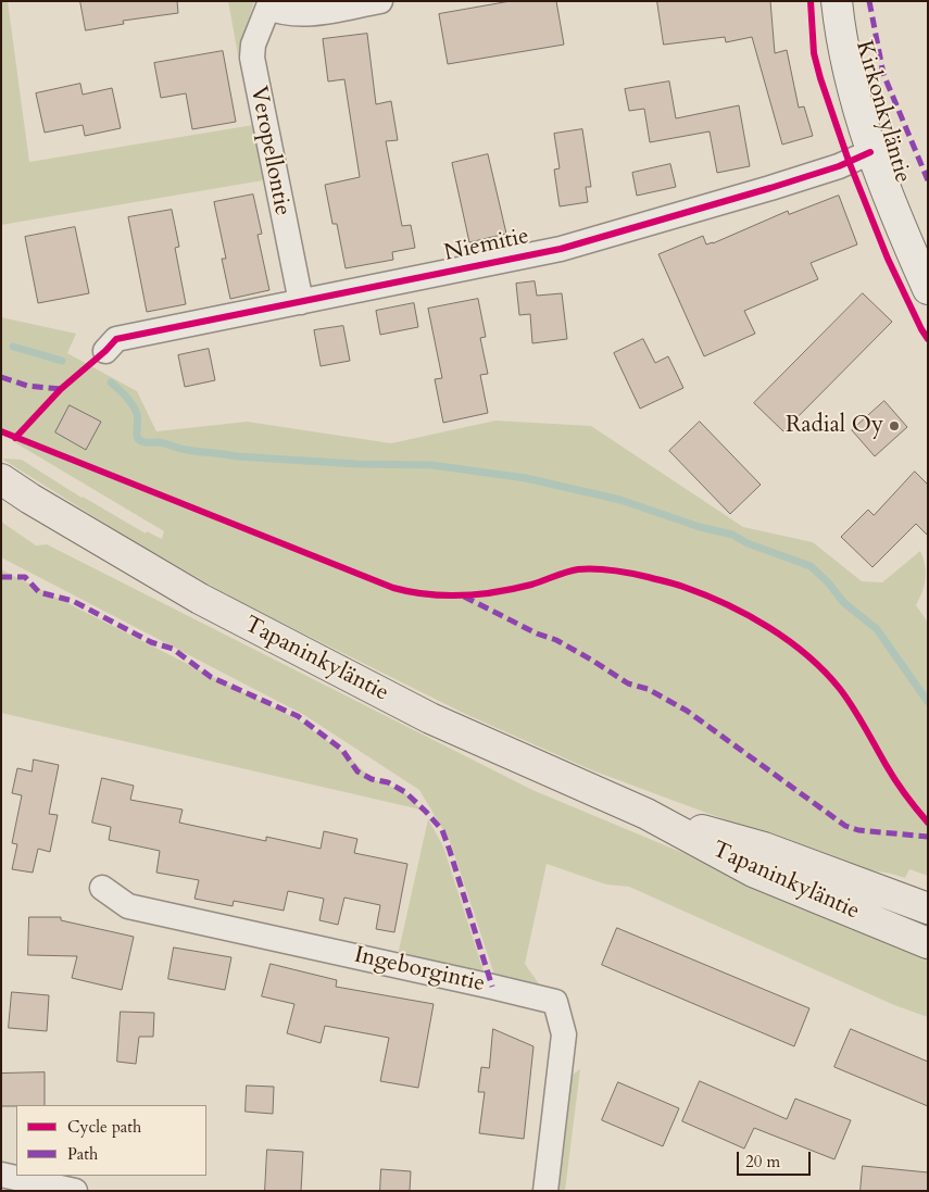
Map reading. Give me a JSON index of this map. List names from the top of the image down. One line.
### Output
{"streets":{"main road":["Tapaninkyläntie"],"street":["Kirkonkyläntie","Veropellontie","Niemitie","Ingeborgintie"]},"crossings":[["Kirkonkyläntie","Niemitie"],["Veropellontie","Niemitie"]],"places":["Radial Oy"],"legend":["Cycle path","Path"],"scale_bar":"20 m"}
